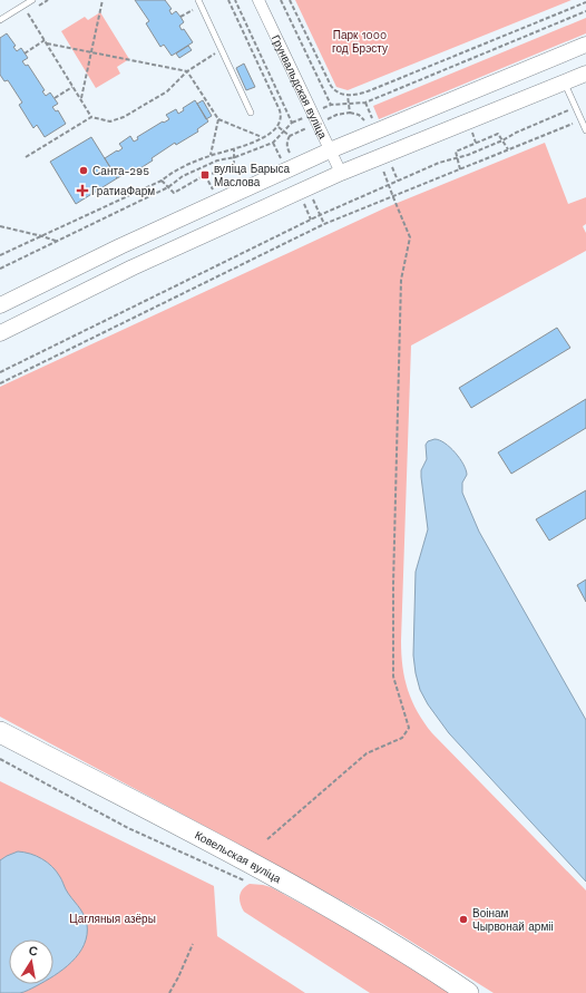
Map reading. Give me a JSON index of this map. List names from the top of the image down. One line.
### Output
{"streets":{"highway":["Ковельская вуліца"],"street":["Грунвальдская вуліца"]},"parks":["Парк 1000 год Брэсту","Цагляныя азёры"],"places":{"other":["Санта-295","Воінам Чырвонай арміі"],"transit":["вуліца Барыса Маслова"],"health":["ГратиаФарм"]},"north":"top"}
